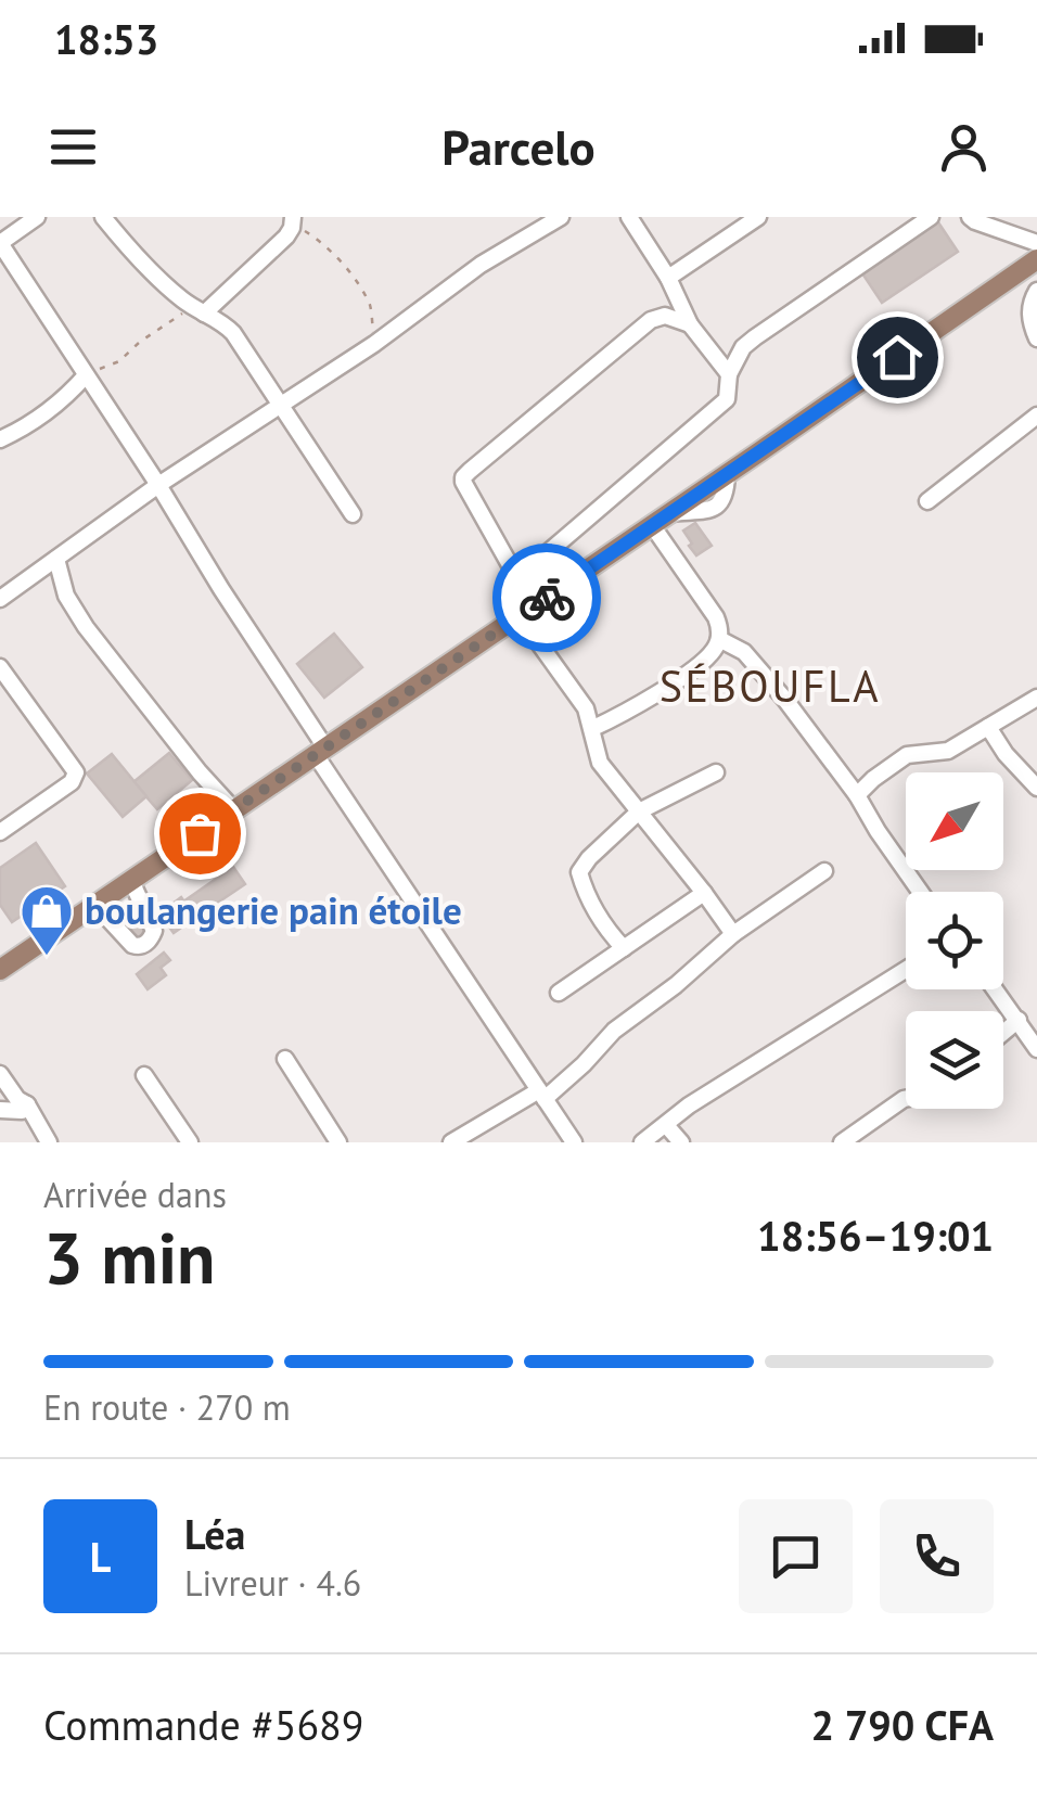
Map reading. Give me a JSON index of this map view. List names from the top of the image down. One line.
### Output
{"districts":["SÉBOUFLA"],"places":{"shop":["boulangerie pain étoile"]},"north":"bottom left","page":{"status":"18:53","header":"Parcelo","heading":["3 min","Arrivée dans","18:56–19:01"],"panel":["Léa","Livreur · 4.6","Commande #5689","2 790 CFA"],"bar":"En route · 270 m","round":"L"}}
